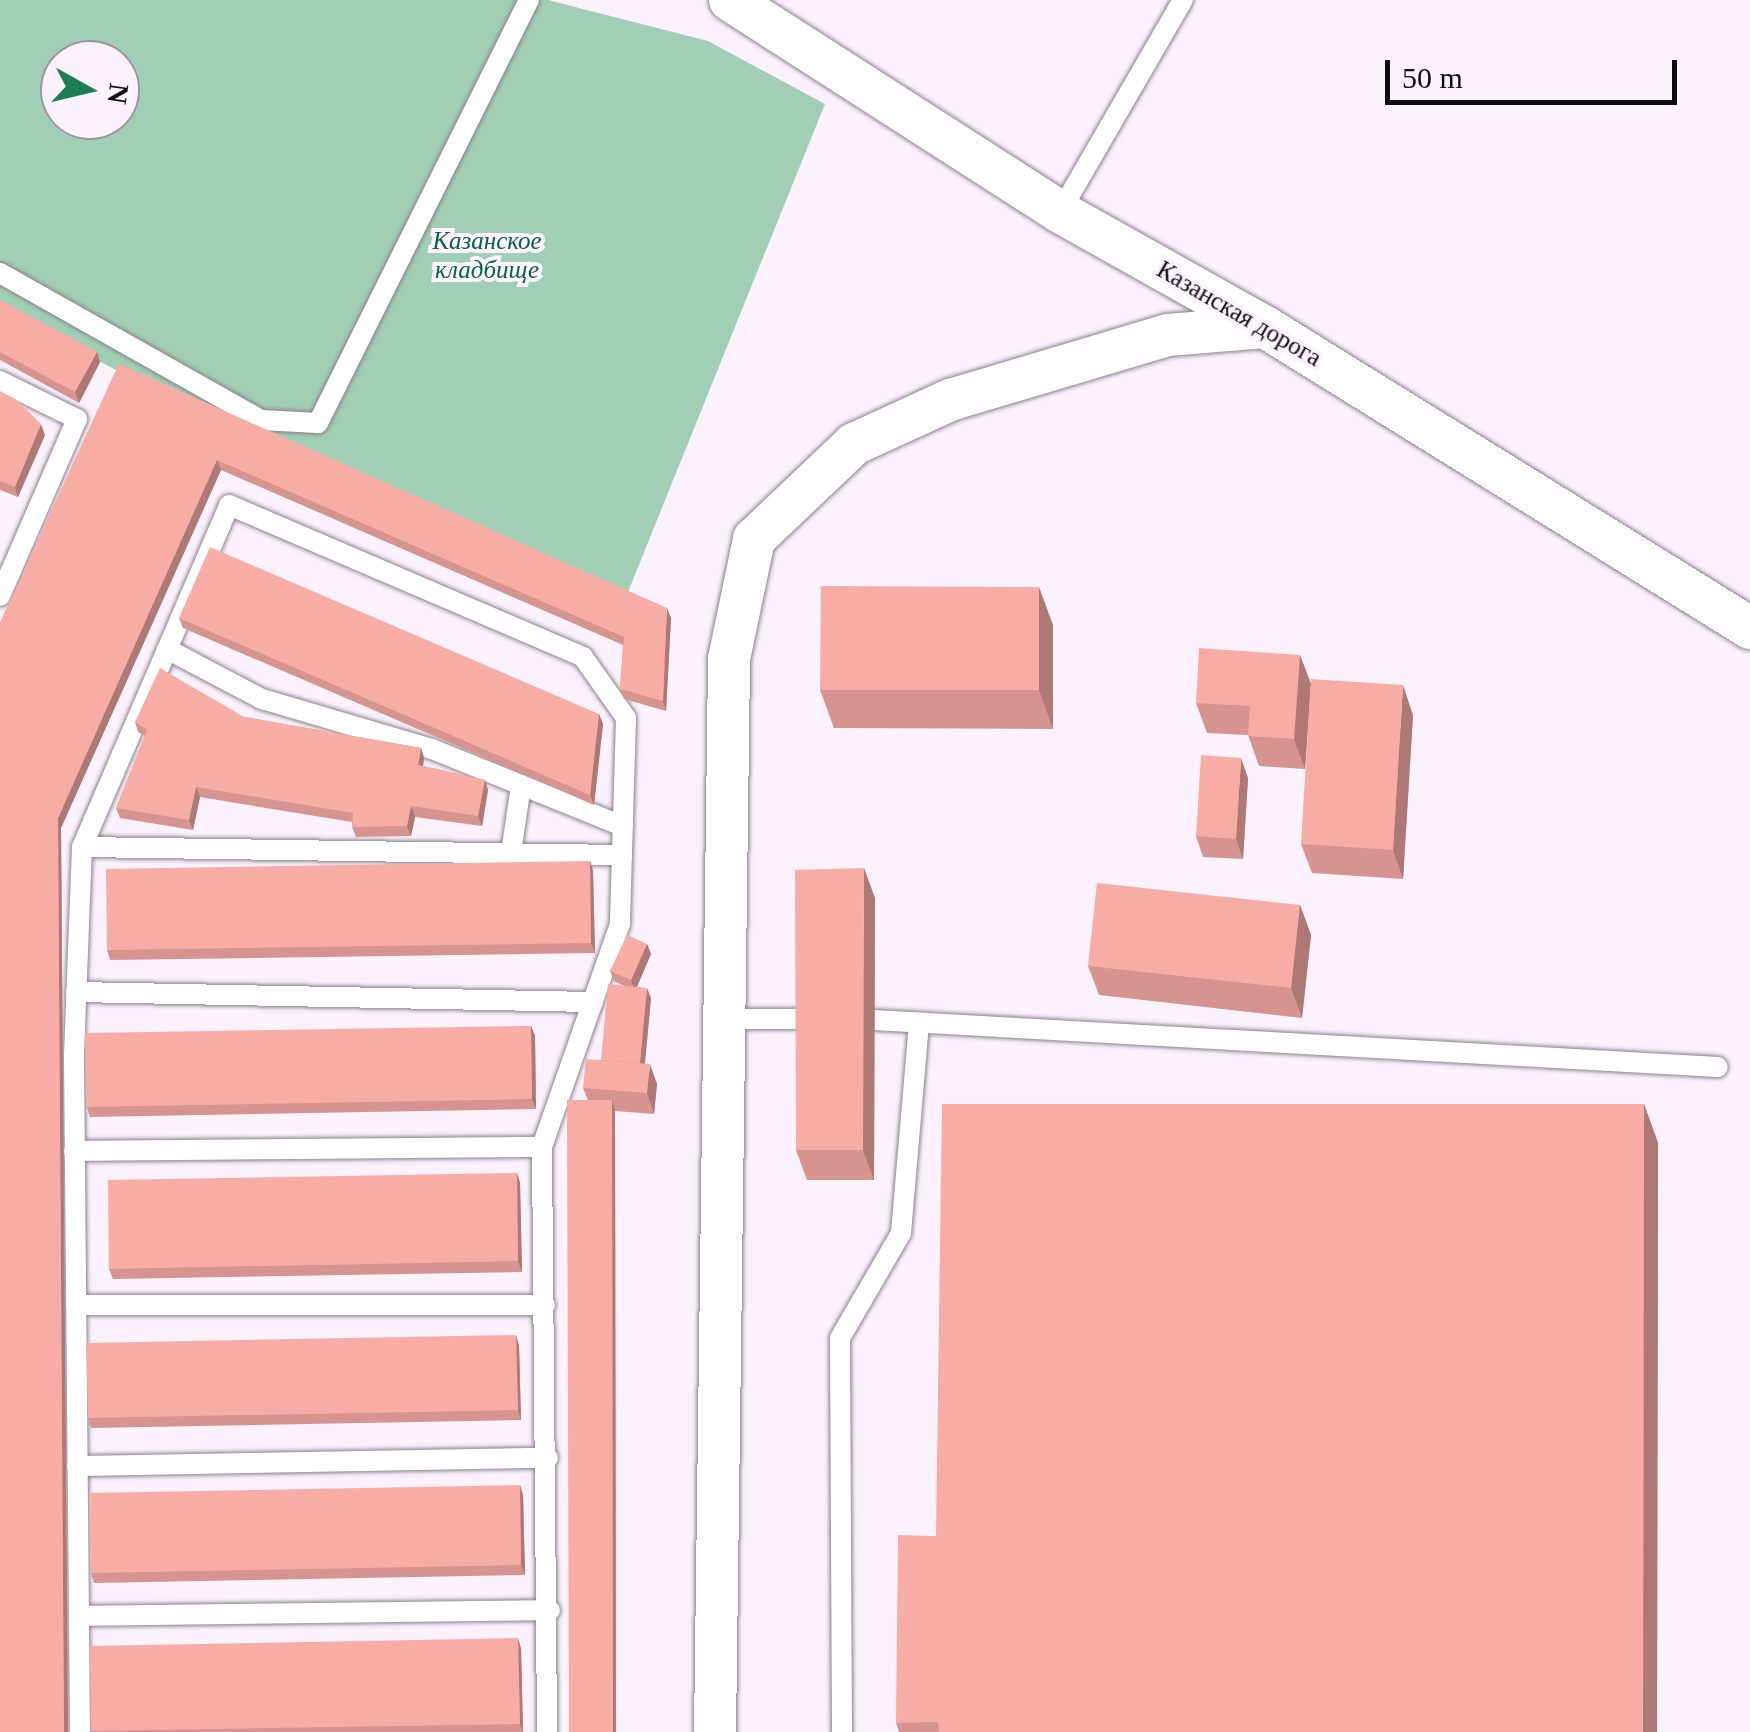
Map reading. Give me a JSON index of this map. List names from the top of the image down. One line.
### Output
{"streets":{"street":["Казанская дорога"]},"parks":["Казанское кладбище"],"scale_bar":"50 m","north":"right"}
